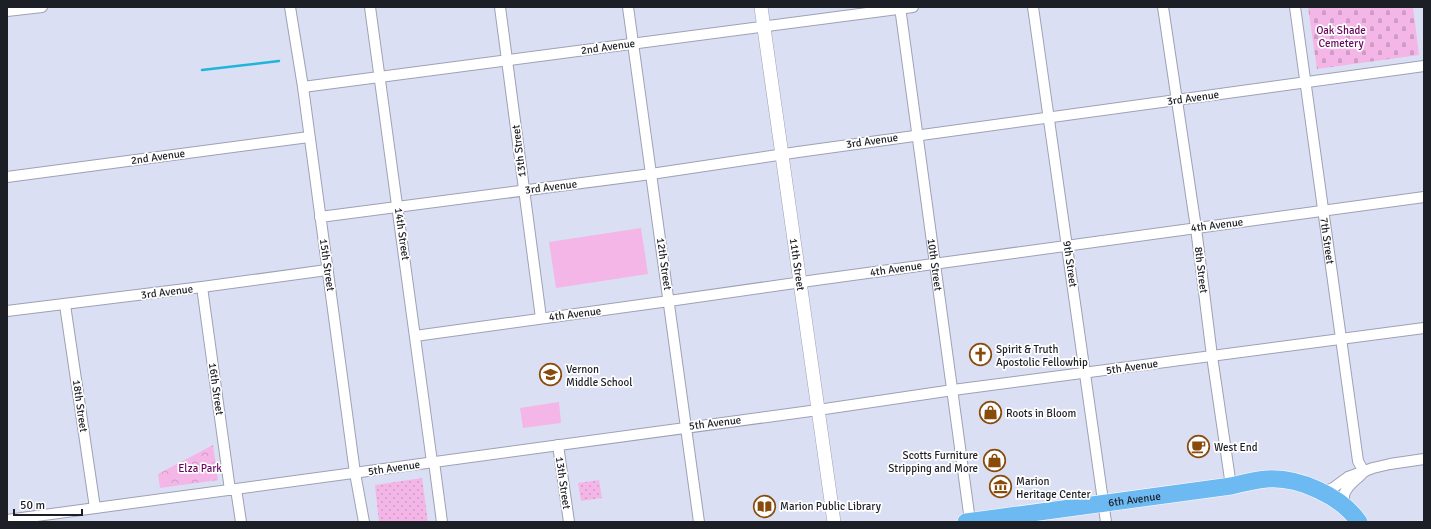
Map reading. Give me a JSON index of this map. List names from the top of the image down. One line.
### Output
{"streets":{"main road":["6th Avenue"],"street":["2nd Avenue","3rd Avenue","13th Street","4th Avenue","14th Street","7th Street","12th Street","11th Street","10th Street","9th Street","15th Street","8th Street","5th Avenue","16th Street","18th Street"]},"crossings":[["2nd Avenue","13th Street"],["2nd Avenue","14th Street"],["2nd Avenue","12th Street"],["2nd Avenue","11th Street"],["2nd Avenue","10th Street"],["2nd Avenue","15th Street"],["3rd Avenue","13th Street"],["3rd Avenue","14th Street"],["3rd Avenue","7th Street"],["3rd Avenue","12th Street"],["3rd Avenue","11th Street"],["3rd Avenue","10th Street"],["3rd Avenue","9th Street"],["3rd Avenue","15th Street"],["3rd Avenue","8th Street"],["3rd Avenue","16th Street"],["3rd Avenue","18th Street"],["13th Street","4th Avenue"],["13th Street","5th Avenue"],["4th Avenue","14th Street"],["4th Avenue","7th Street"],["4th Avenue","12th Street"],["4th Avenue","11th Street"],["4th Avenue","10th Street"],["4th Avenue","9th Street"],["4th Avenue","8th Street"],["14th Street","5th Avenue"],["7th Street","5th Avenue"],["12th Street","5th Avenue"],["11th Street","5th Avenue"],["10th Street","5th Avenue"],["10th Street","6th Avenue"],["9th Street","5th Avenue"],["9th Street","6th Avenue"],["15th Street","5th Avenue"],["8th Street","5th Avenue"],["8th Street","6th Avenue"],["5th Avenue","16th Street"],["5th Avenue","18th Street"]],"parks":["Oak Shade Cemetery","Elza Park"],"places":{"church":["Spirit & Truth Apostolic Fellowhip"],"school or university":["Vernon Middle School"],"shop":["Roots in Bloom","Scotts Furniture Stripping and More"],"cafe":["West End"],"museum":["Marion Heritage Center"],"library":["Marion Public Library"]},"scale_bar":"50 m"}
